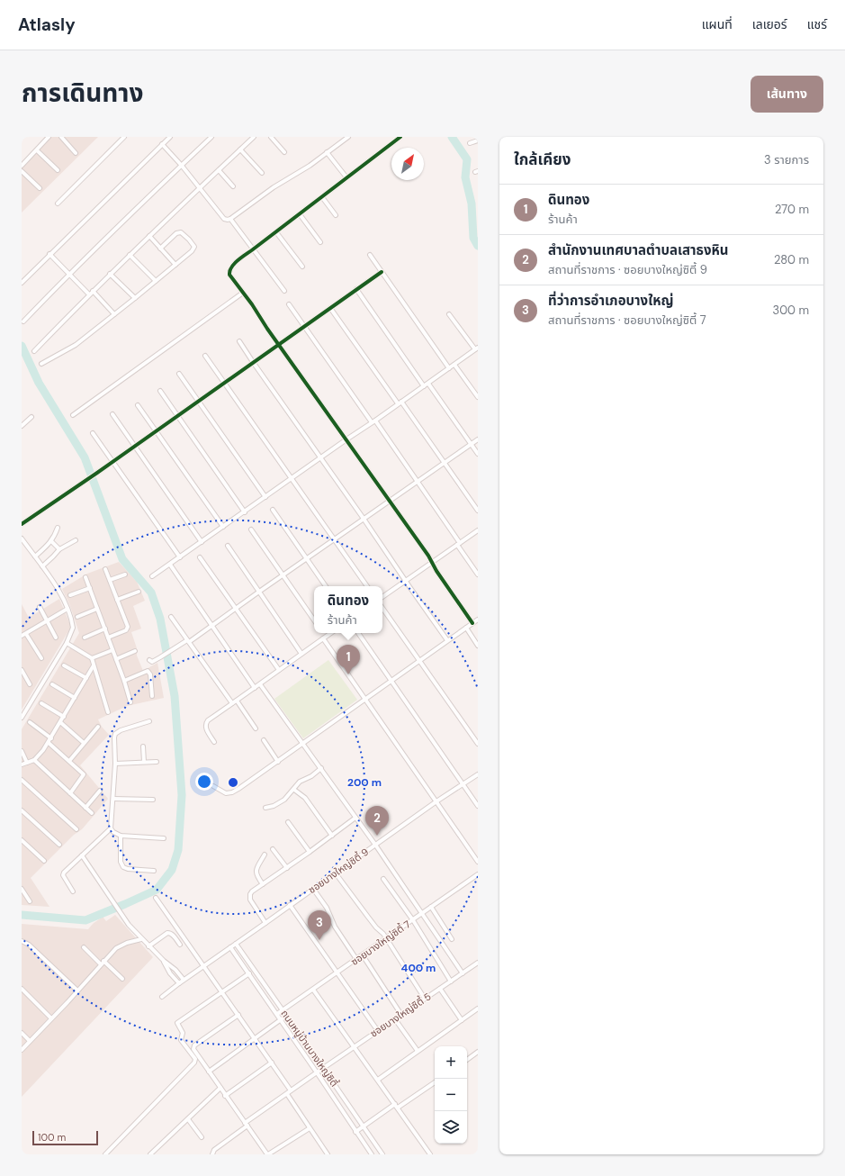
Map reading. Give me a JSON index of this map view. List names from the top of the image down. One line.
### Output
{"streets":{"street":["ซอยบางใหญ่ซิตี้ 9","ซอยบางใหญ่ซิตี้ 7","ซอยบางใหญ่ซิตี้ 5","ถนนหมู่บ้านบางใหญ่ซิตี้"]},"crossings":[["ซอยบางใหญ่ซิตี้ 9","ถนนหมู่บ้านบางใหญ่ซิตี้"],["ซอยบางใหญ่ซิตี้ 7","ถนนหมู่บ้านบางใหญ่ซิตี้"],["ซอยบางใหญ่ซิตี้ 5","ถนนหมู่บ้านบางใหญ่ซิตี้"]],"scale_bar":"100 m","north":"top right","page":{"header":"Atlasly","nav":["แผนที่","เลเยอร์","แชร์"],"title":"การเดินทาง","buttons":"เส้นทาง","heading":["ใกล้เคียง","3 รายการ"],"list":[{"mark":"1","name":"ดินทอง","note":"ร้านค้า","value":"270 m"},{"mark":"2","name":"สำนักงานเทศบาลตำบลเสาธงหิน","note":"สถานที่ราชการ · ซอยบางใหญ่ซิตี้ 9","value":"280 m"},{"mark":"3","name":"ที่ว่าการอำเภอบางใหญ่","note":"สถานที่ราชการ · ซอยบางใหญ่ซิตี้ 7","value":"300 m"}],"popup":["ดินทอง","ร้านค้า"],"pins":["1","2","3"],"map_buttons":["+","−"],"scale":"100 m"},"rings":["200 m","400 m"]}
